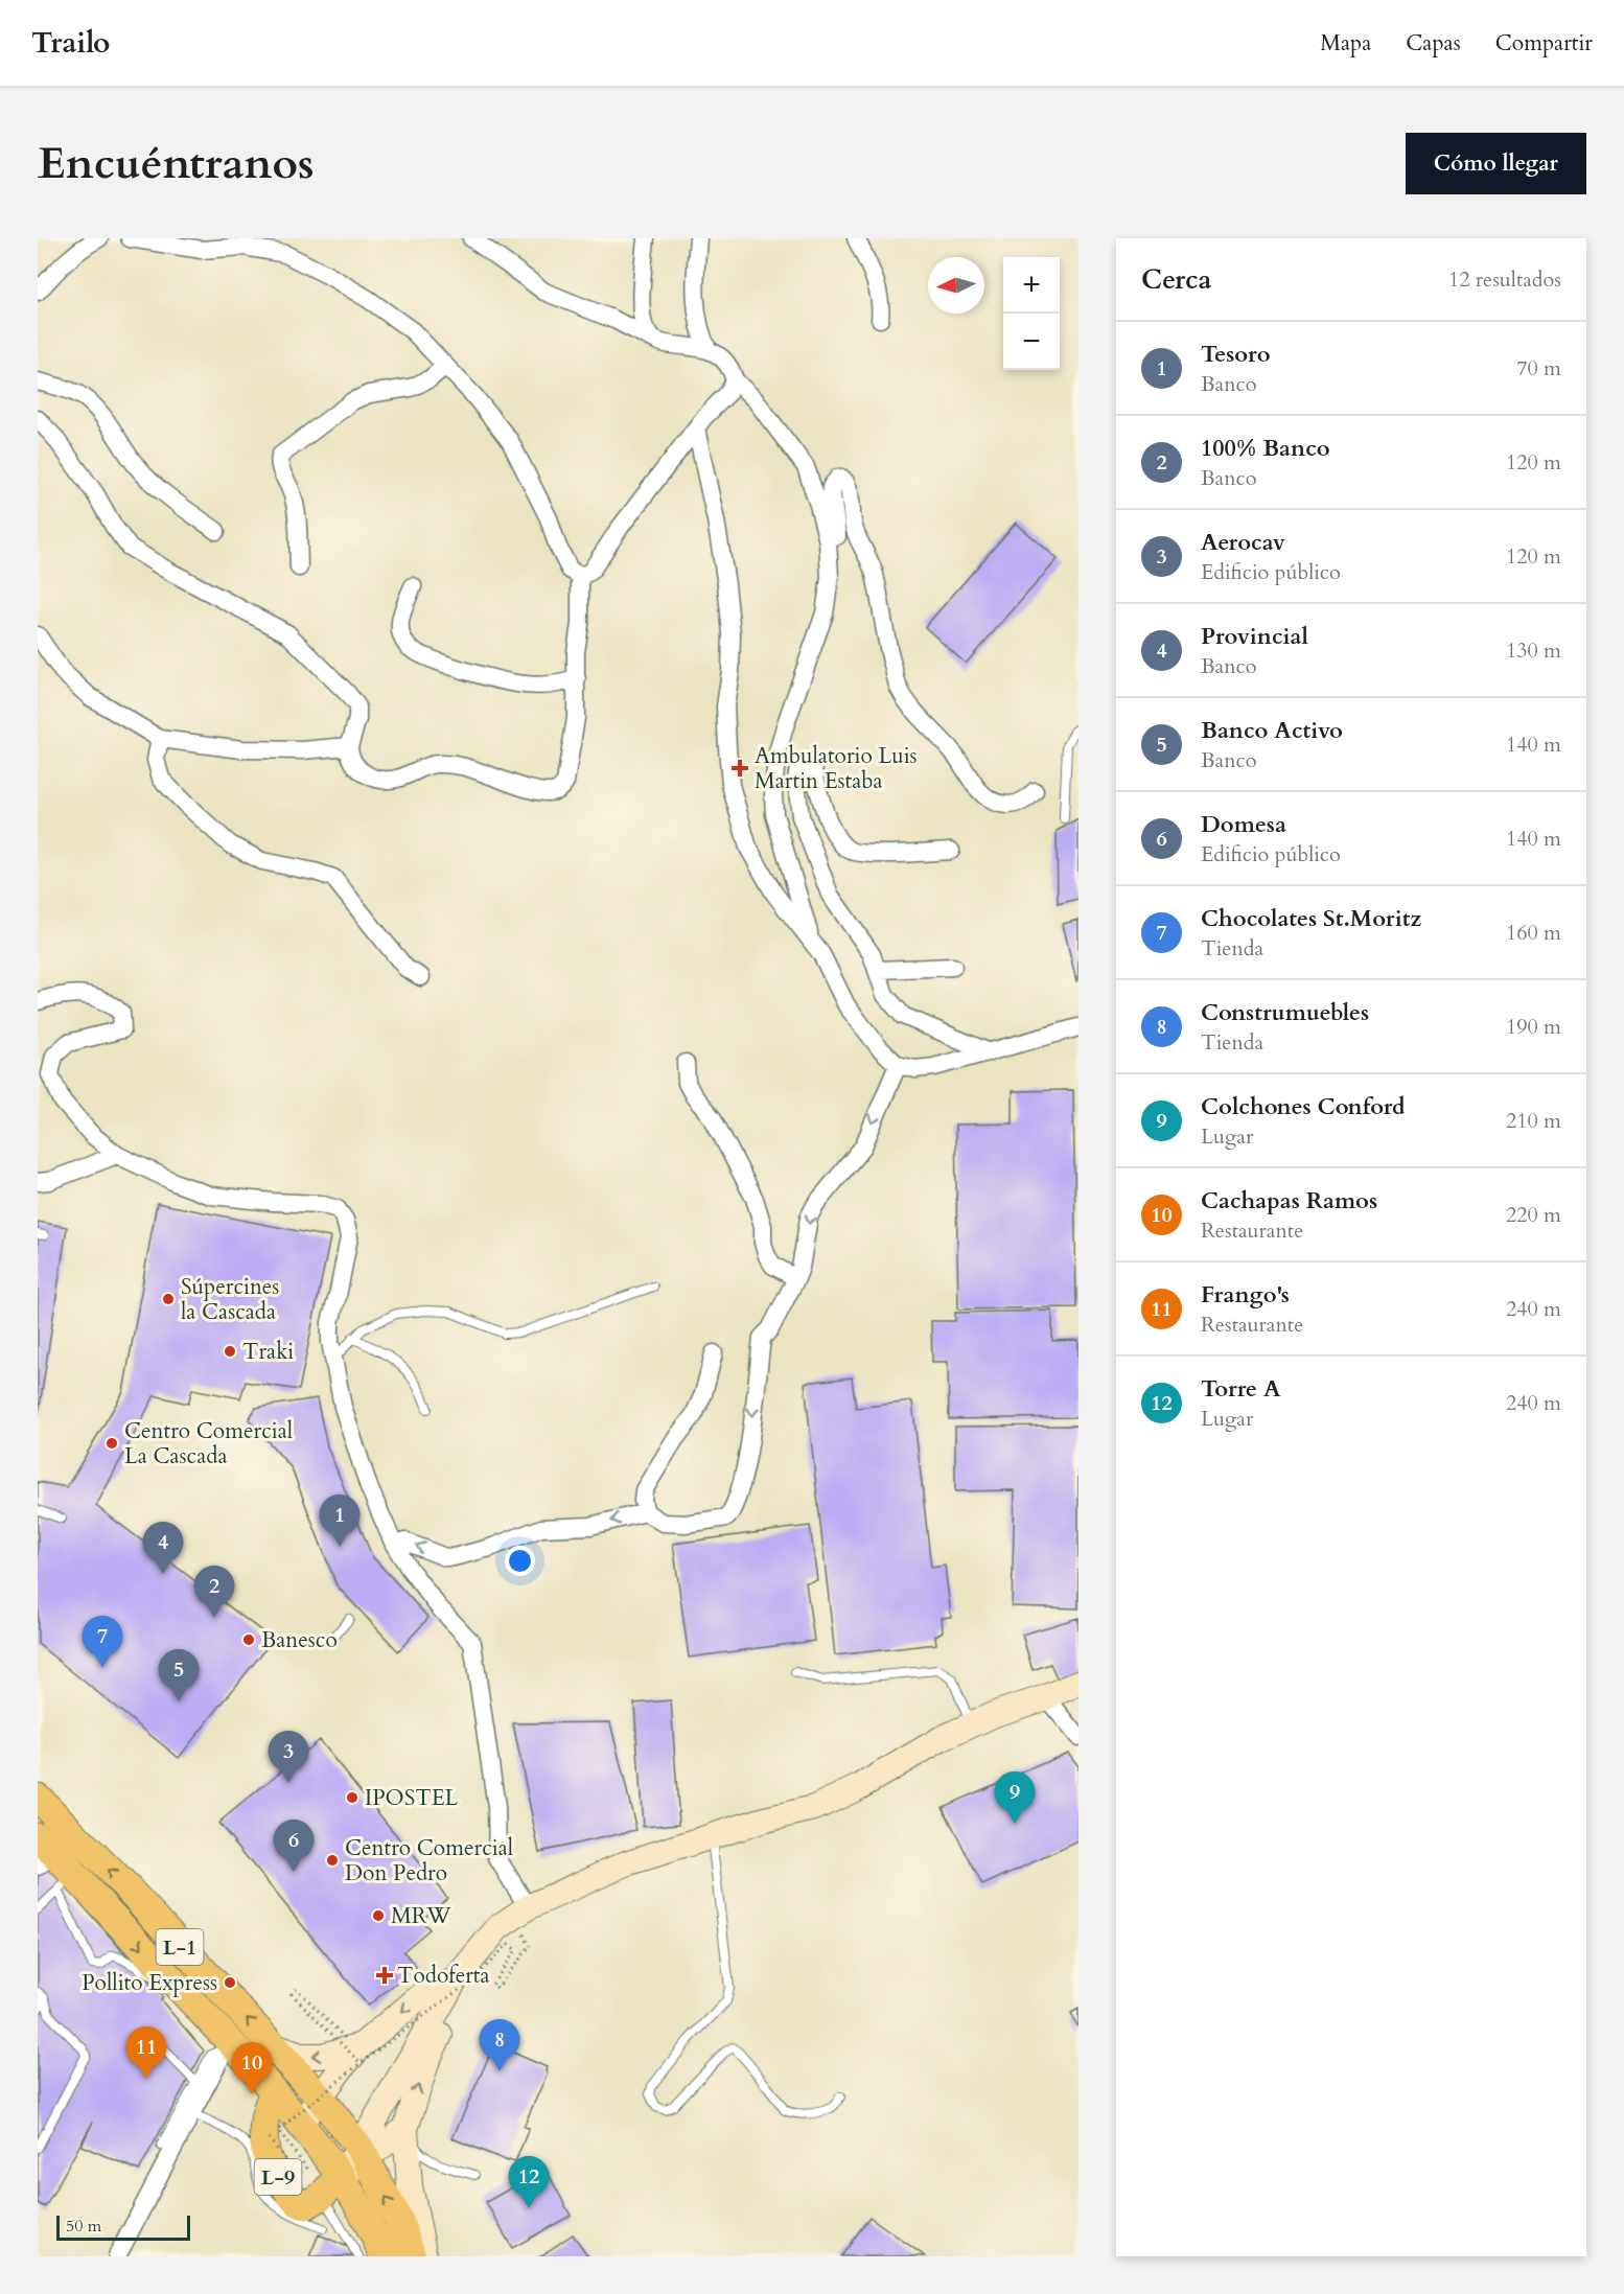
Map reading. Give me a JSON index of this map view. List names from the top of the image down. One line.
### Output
{"streets":{"main road":["L-1","L-9"]},"crossings":[["L-1","L-9"]],"places":{"health":["Ambulatorio Luis Martin Estaba","Todoferta"],"other":["Súpercines la Cascada","Traki","Centro Comercial La Cascada","Banesco","IPOSTEL","Centro Comercial Don Pedro","MRW","Pollito Express"]},"scale_bar":"50 m","north":"left","page":{"header":"Trailo","nav":["Mapa","Capas","Compartir"],"buttons":"Cómo llegar","title":"Encuéntranos","heading":["Cerca","12 resultados"],"map_buttons":["+","−"],"list":[{"mark":"1","name":"Tesoro","note":"Banco","value":"70 m"},{"mark":"2","name":"100% Banco","note":"Banco","value":"120 m"},{"mark":"3","name":"Aerocav","note":"Edificio público","value":"120 m"},{"mark":"4","name":"Provincial","note":"Banco","value":"130 m"},{"mark":"5","name":"Banco Activo","note":"Banco","value":"140 m"},{"mark":"6","name":"Domesa","note":"Edificio público","value":"140 m"},{"mark":"7","name":"Chocolates St.Moritz","note":"Tienda","value":"160 m"},{"mark":"8","name":"Construmuebles","note":"Tienda","value":"190 m"},{"mark":"9","name":"Colchones Conford","note":"Lugar","value":"210 m"},{"mark":"10","name":"Cachapas Ramos","note":"Restaurante","value":"220 m"},{"mark":"11","name":"Frango's","note":"Restaurante","value":"240 m"},{"mark":"12","name":"Torre A","note":"Lugar","value":"240 m"}],"pins":["1","4","2","7","5","3","9","6","8","11","10","12"],"scale":"50 m"}}
